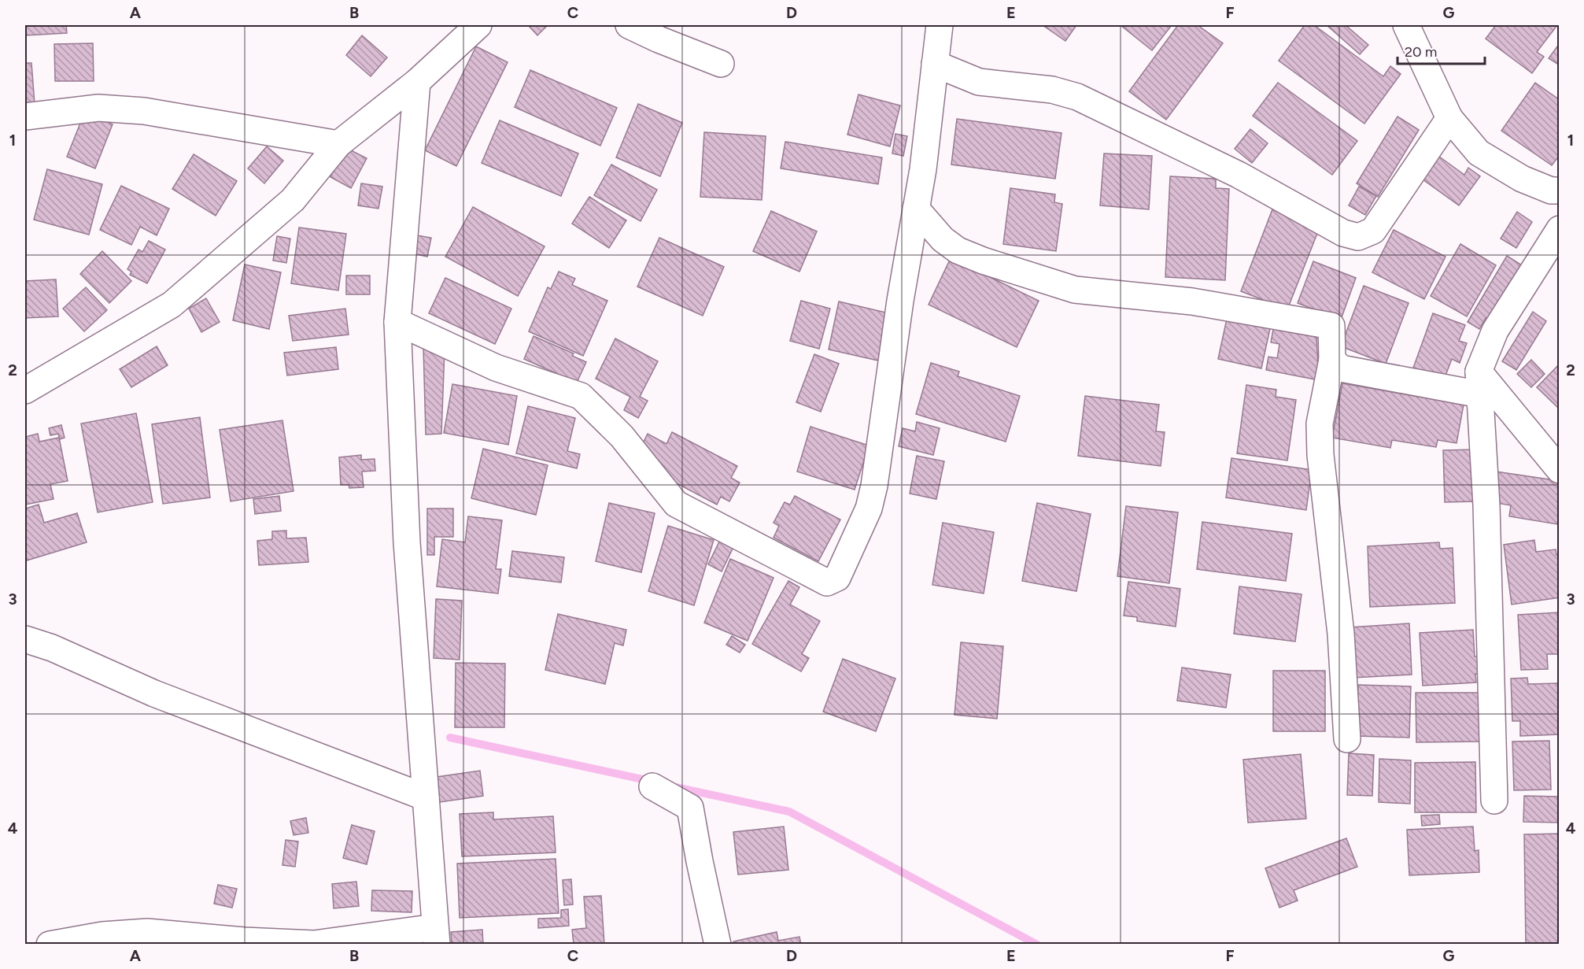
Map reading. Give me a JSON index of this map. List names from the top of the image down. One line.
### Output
{"scale_bar":"20 m","grid":{"columns":["A","B","C","D","E","F","G"],"rows":["1","2","3","4"]}}
